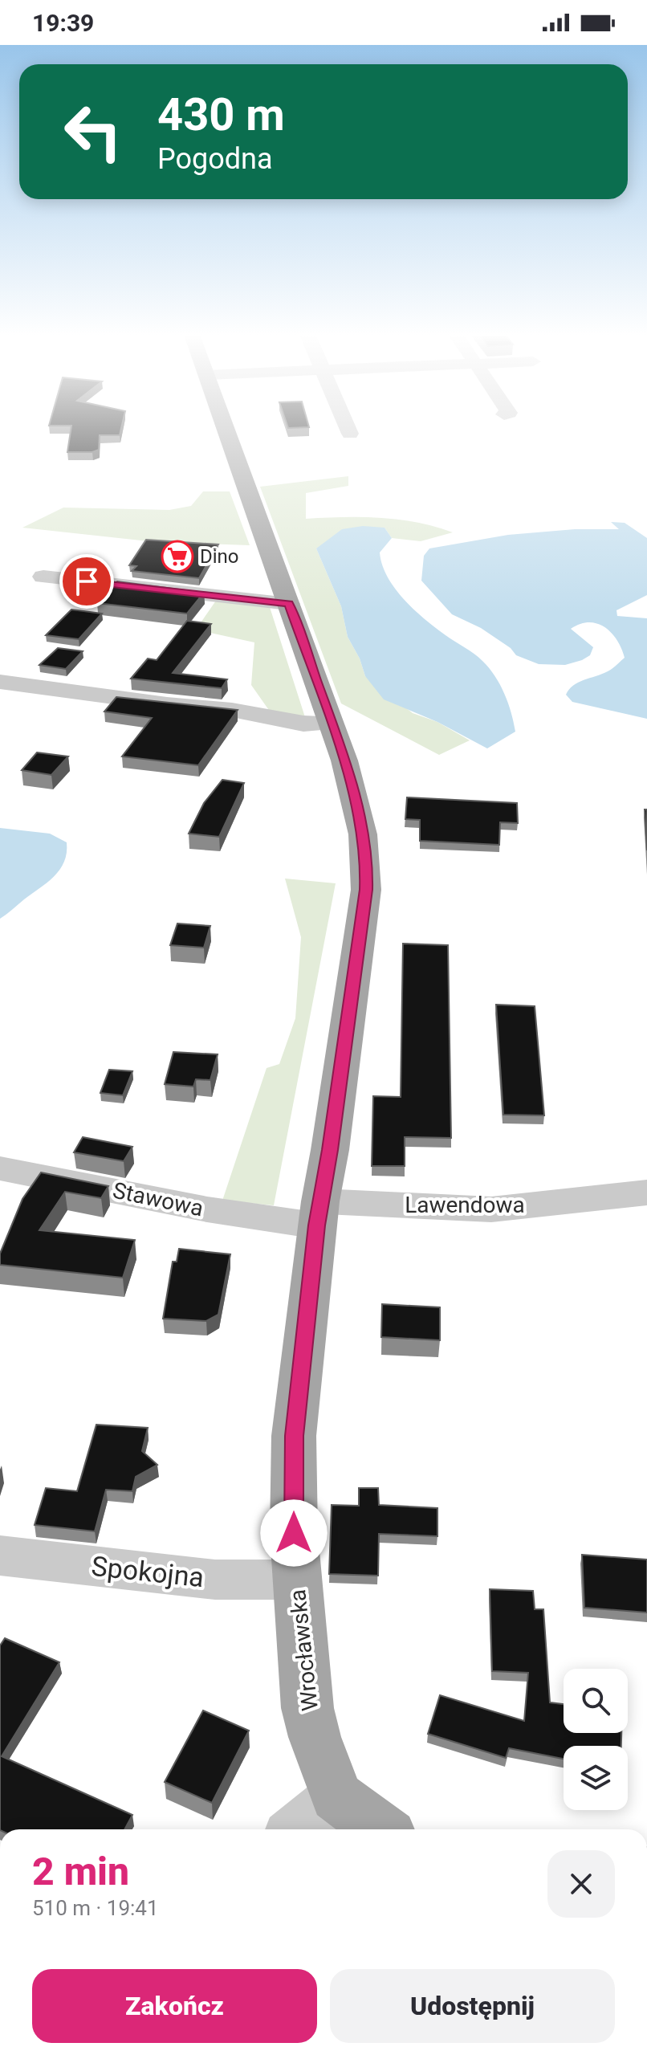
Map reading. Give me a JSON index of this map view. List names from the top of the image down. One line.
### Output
{"streets":{"main road":["Wrocławska"],"street":["Stawowa","Lawendowa","Spokojna"]},"crossings":[["Stawowa","Lawendowa"],["Stawowa","Wrocławska"],["Lawendowa","Wrocławska"],["Spokojna","Wrocławska"]],"places":{"supermarket":["Dino"]},"page":{"status":"19:39","turn":["430 m","Pogodna"],"heading":["2 min","510 m · 19:41"],"buttons":["Zakończ","Udostępnij"]}}
